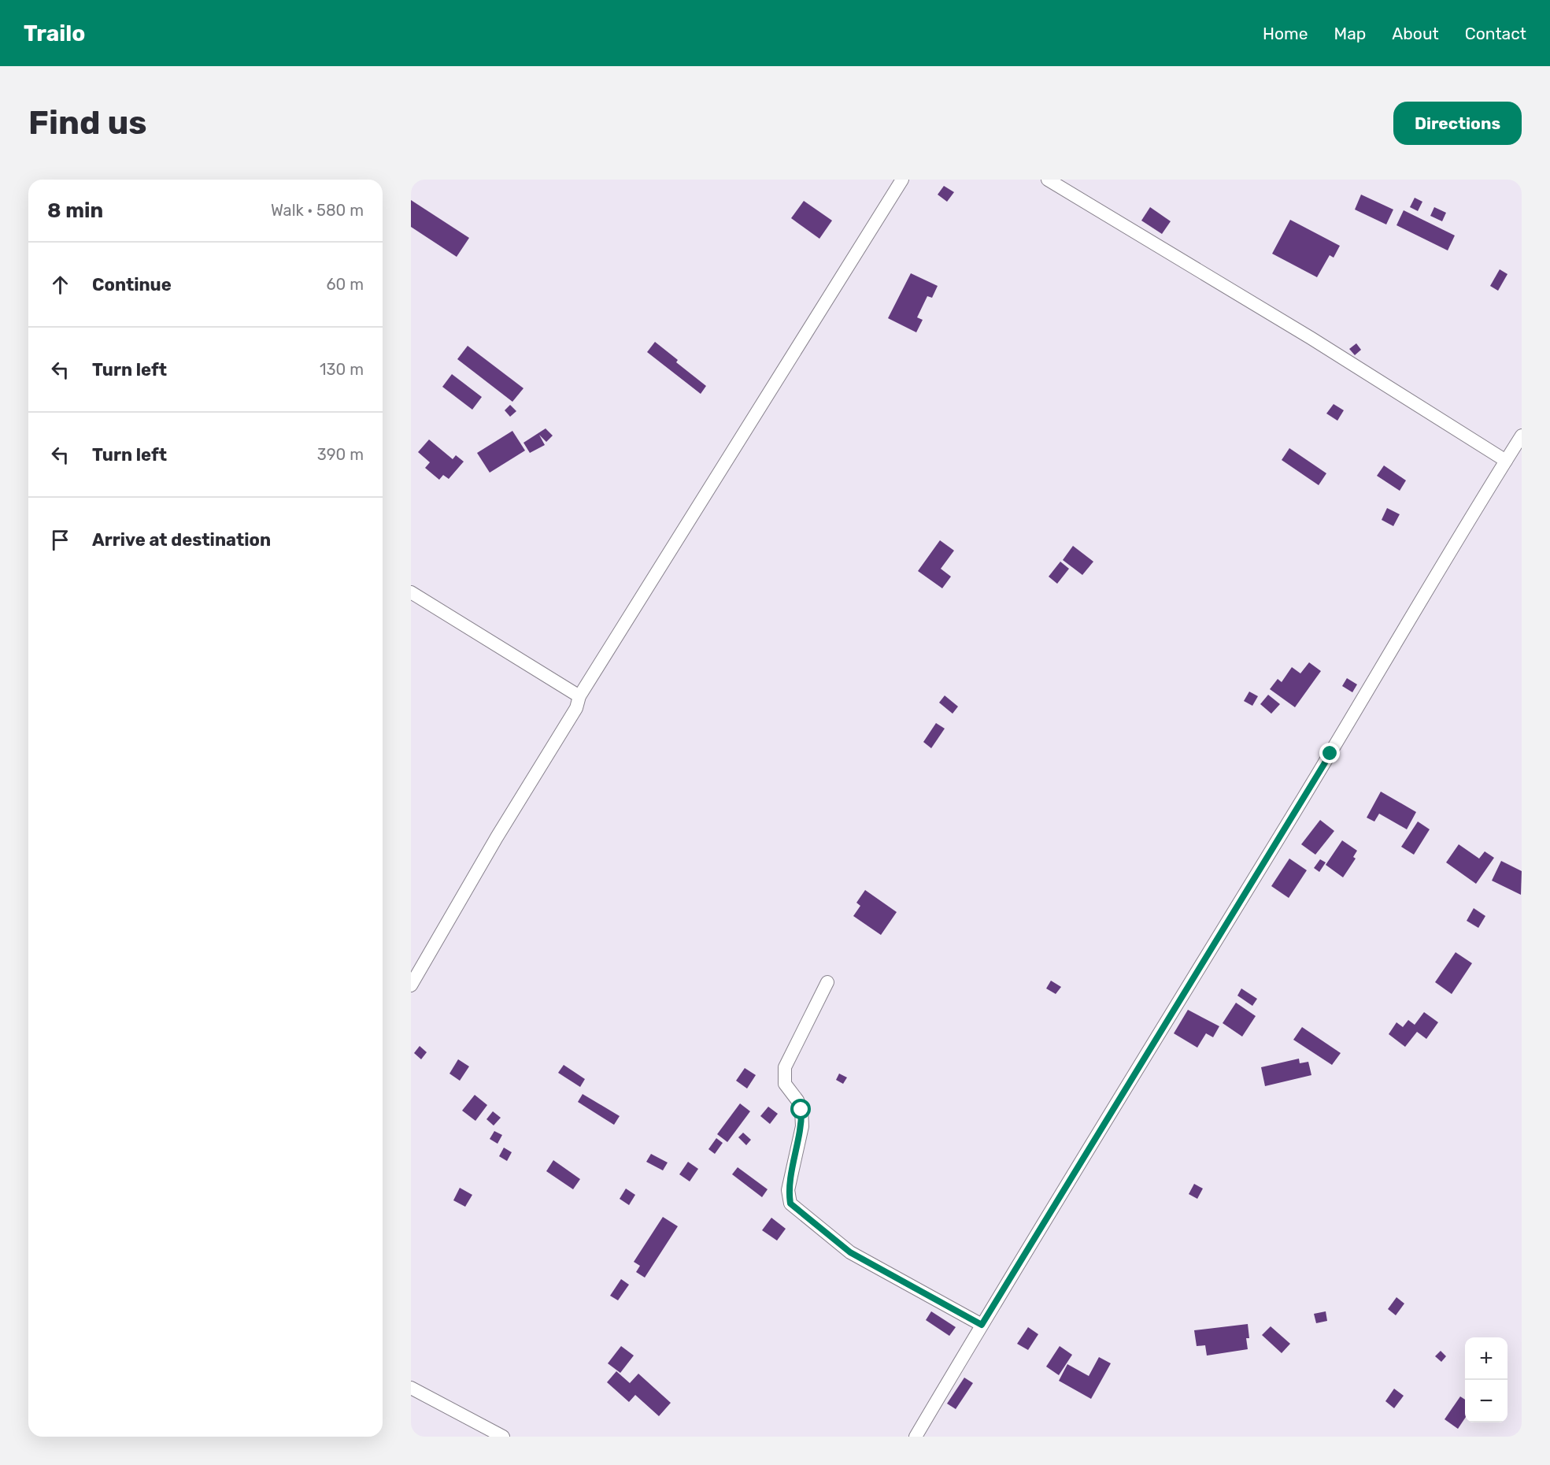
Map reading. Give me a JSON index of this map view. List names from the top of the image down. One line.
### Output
{"page":{"header":"Trailo","nav":["Home","Map","About","Contact"],"buttons":"Directions","title":"Find us","heading":["8 min","Walk · 580 m"],"list":[["Continue","60 m"],["Turn left","130 m"],["Turn left","390 m"],"Arrive at destination"],"map_buttons":["+","−"]}}
